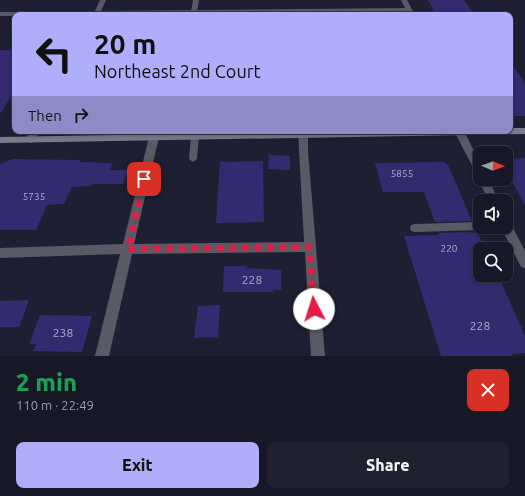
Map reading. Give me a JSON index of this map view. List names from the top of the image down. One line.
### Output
{"house_numbers":["5855","5735","220","228","228","238"],"north":"right","page":{"turn":["20 m","Northeast 2nd Court"],"then":"Then","heading":["2 min","110 m · 22:49"],"buttons":["Exit","Share"]}}
